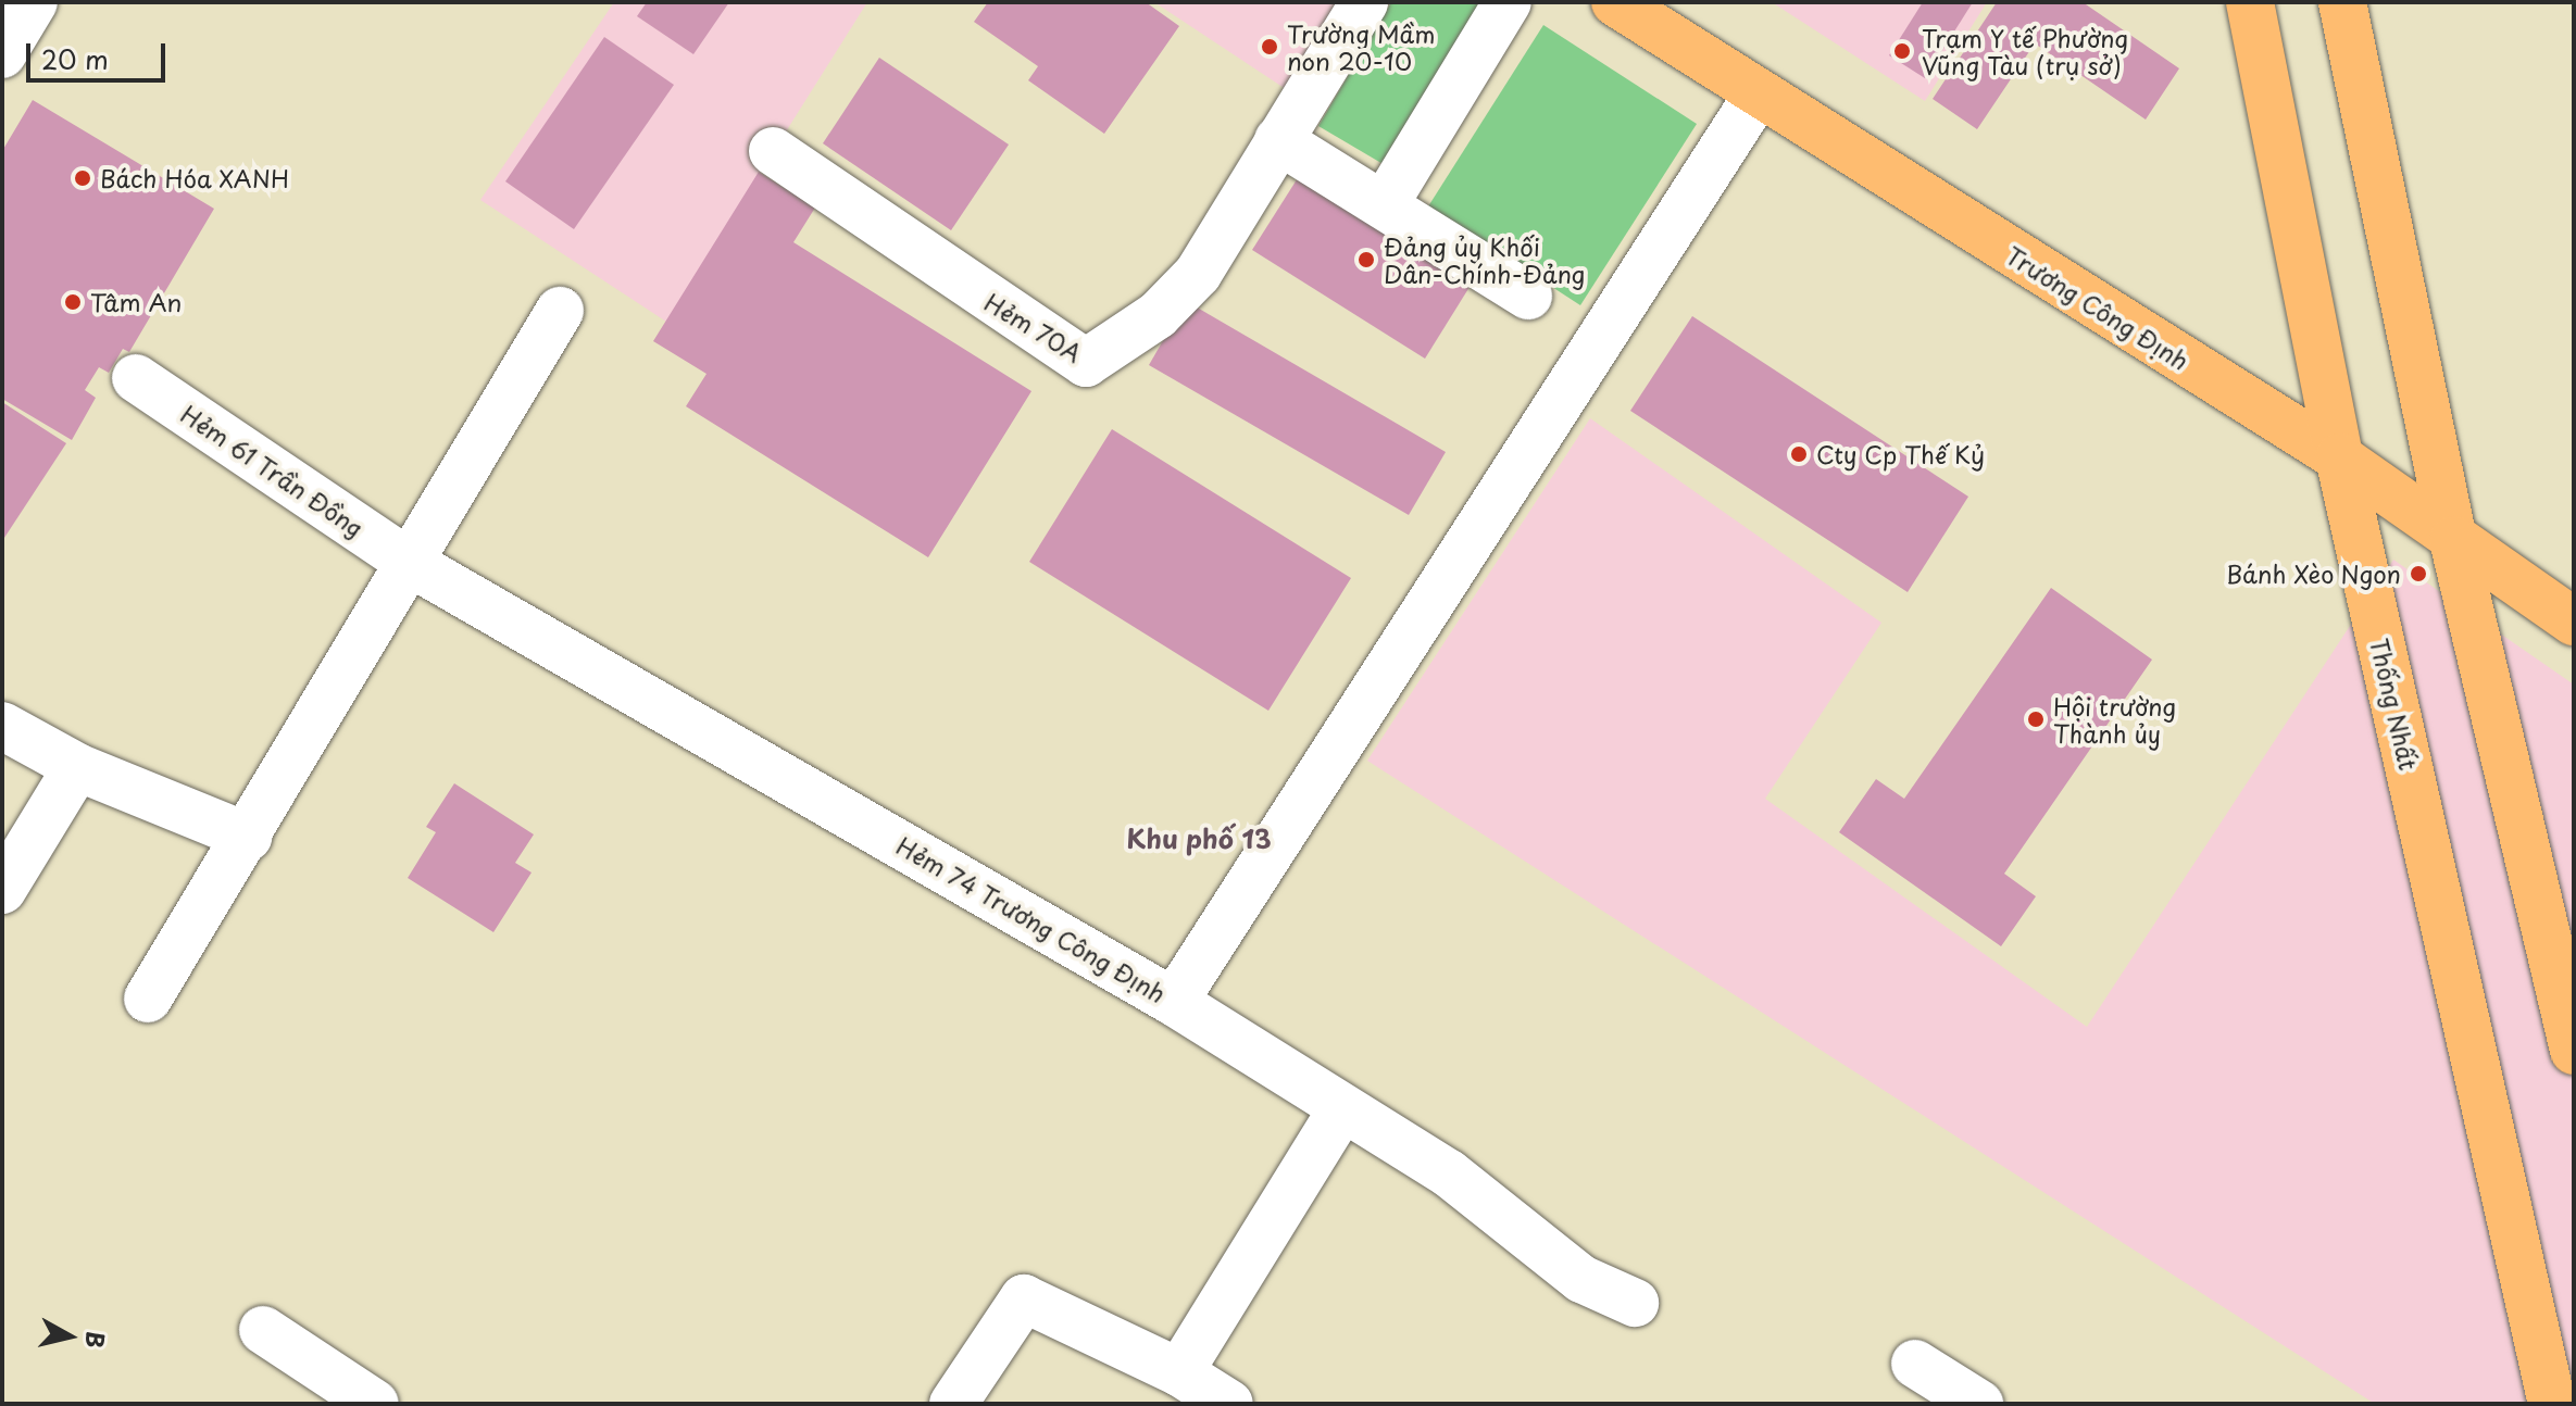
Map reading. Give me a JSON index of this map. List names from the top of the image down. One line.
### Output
{"streets":{"main road":["Trương Công Định","Thống Nhất"],"street":["Hẻm 70A","Hẻm 61 Trần Đồng","Hẻm 74 Trương Công Định"]},"crossings":[["Trương Công Định","Thống Nhất"],["Hẻm 61 Trần Đồng","Hẻm 74 Trương Công Định"]],"districts":["Khu phố 13"],"places":["Trường Mầm non 20-10","Trạm Y tế Phường Vũng Tàu (trụ sở)","Bách Hóa XANH","Đảng ủy Khối Dân-Chính-Đảng","Tâm An","Cty Cp Thế Kỷ","Bánh Xèo Ngon","Hội trường Thành ủy"],"scale_bar":"20 m","north":"right"}
